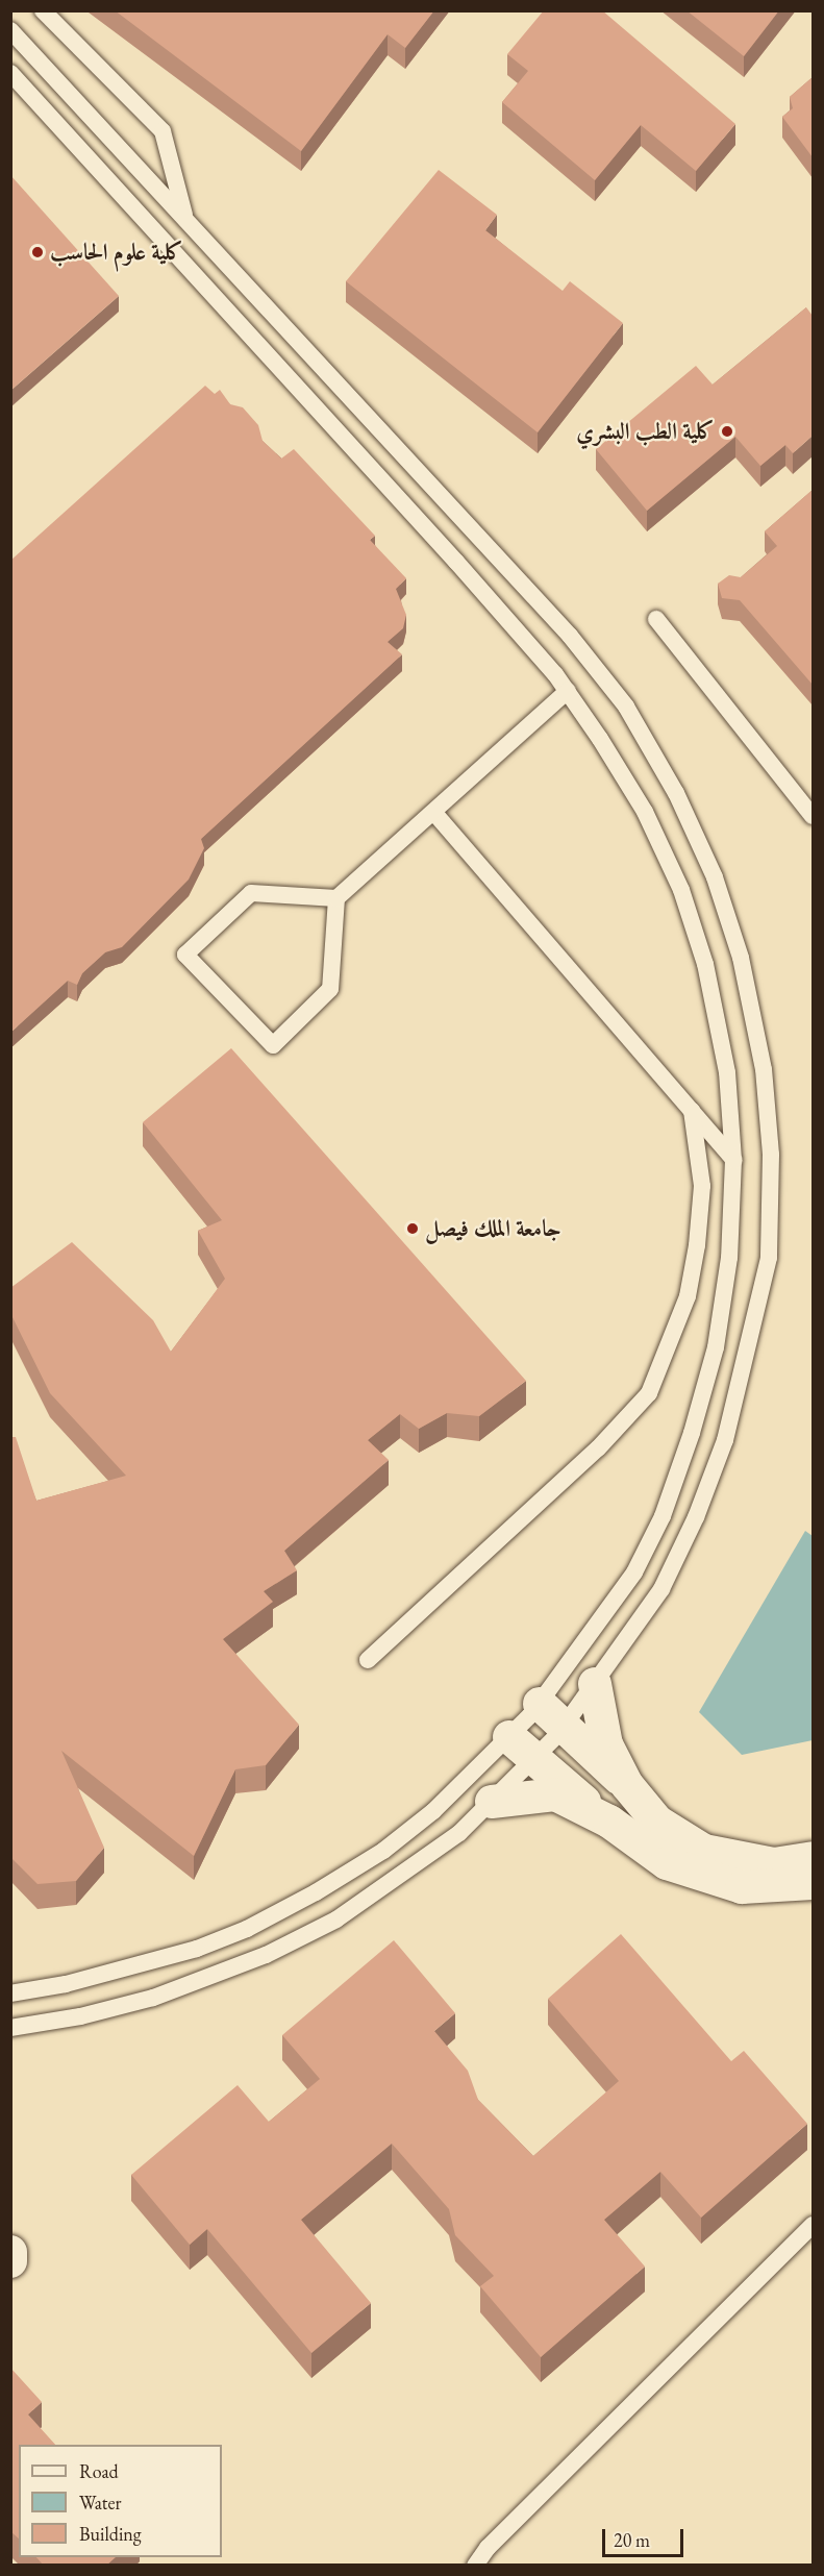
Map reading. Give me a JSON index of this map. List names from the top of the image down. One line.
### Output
{"places":["كلية علوم الحاسب","كلية الطب البشري","جامعة الملك فيصل"],"legend":["Road","Water","Building"],"scale_bar":"20 m"}
